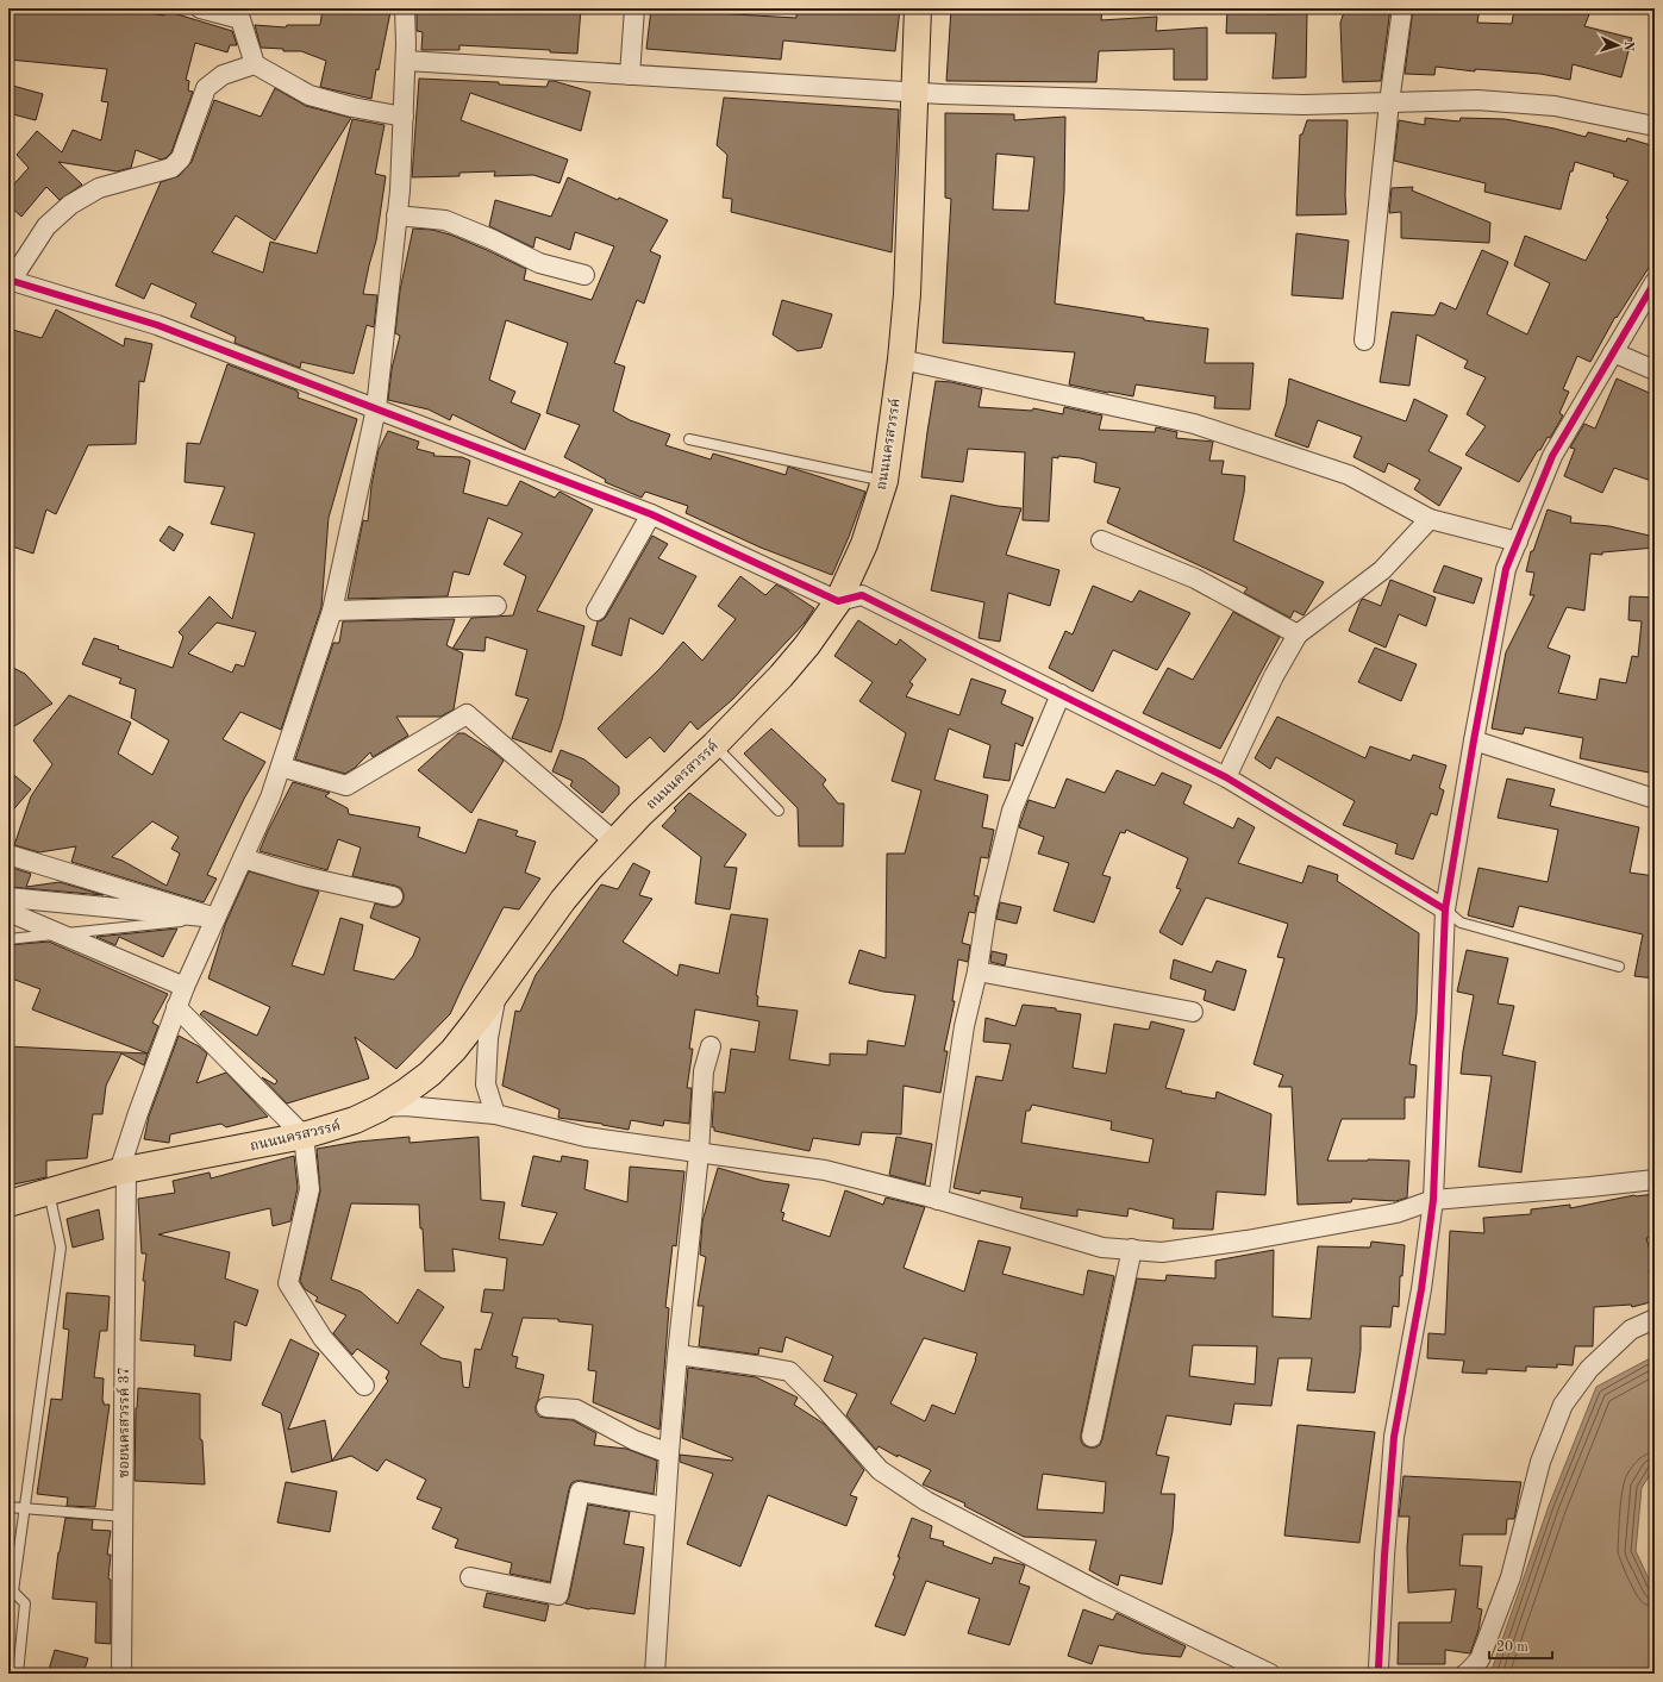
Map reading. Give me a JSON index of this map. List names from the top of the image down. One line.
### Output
{"streets":{"main road":["ถนนนครสวรรค์"],"street":["ซอยนครสวรรค์ 37"]},"crossings":[["ถนนนครสวรรค์","ซอยนครสวรรค์ 37"]],"scale_bar":"20 m","north":"right"}
